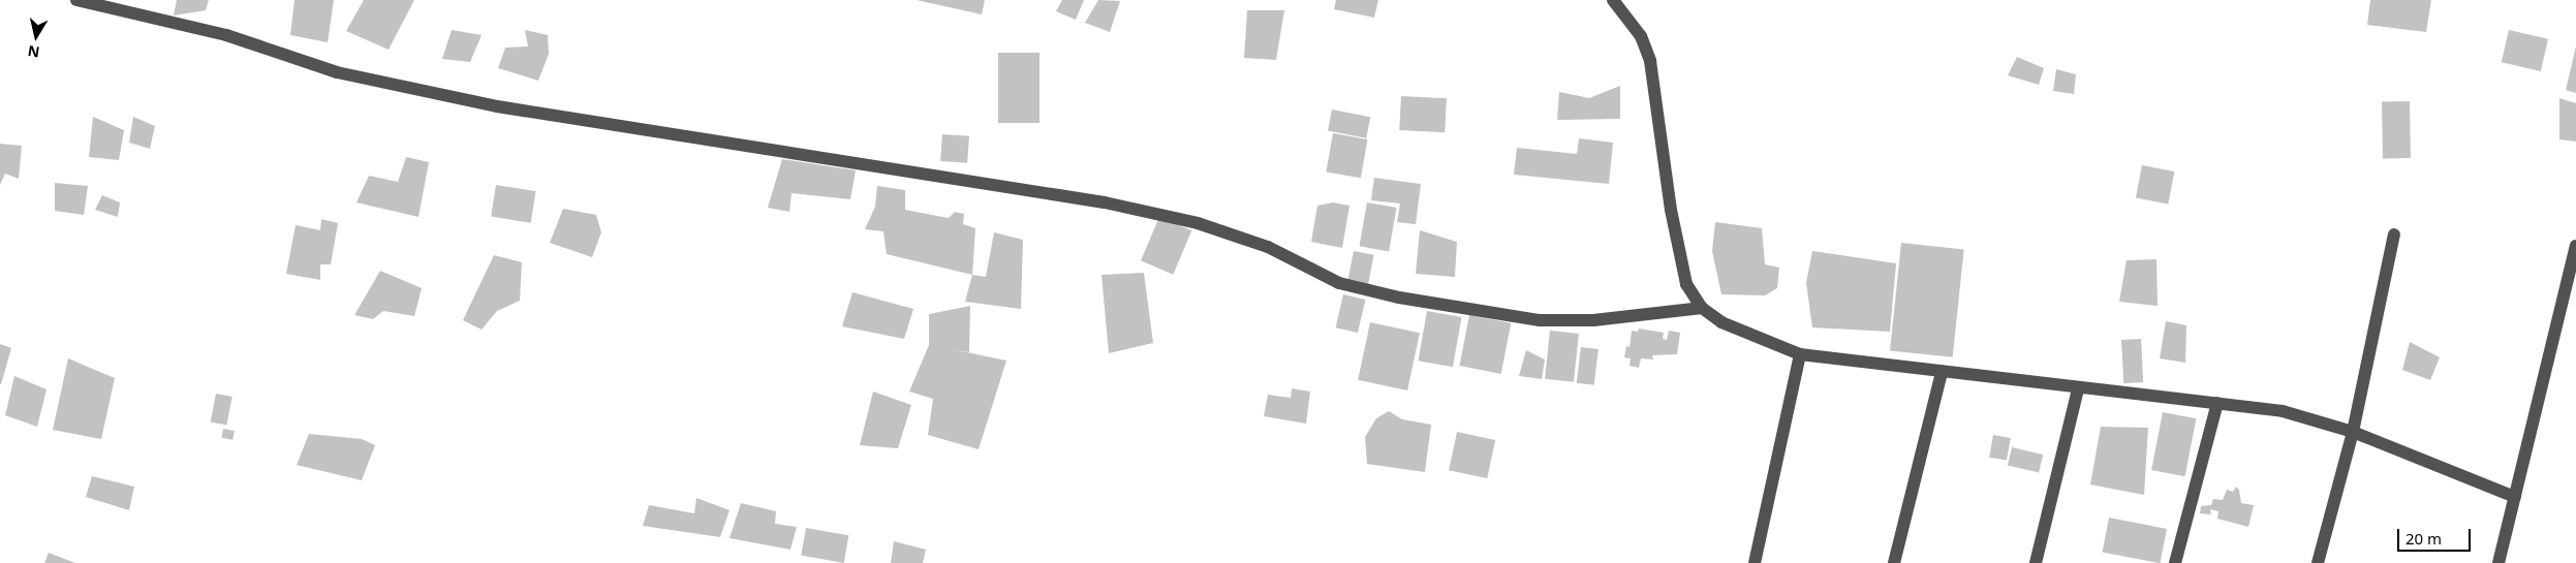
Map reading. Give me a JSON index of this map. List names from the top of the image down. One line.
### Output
{"scale_bar":"20 m","north":"bottom"}
